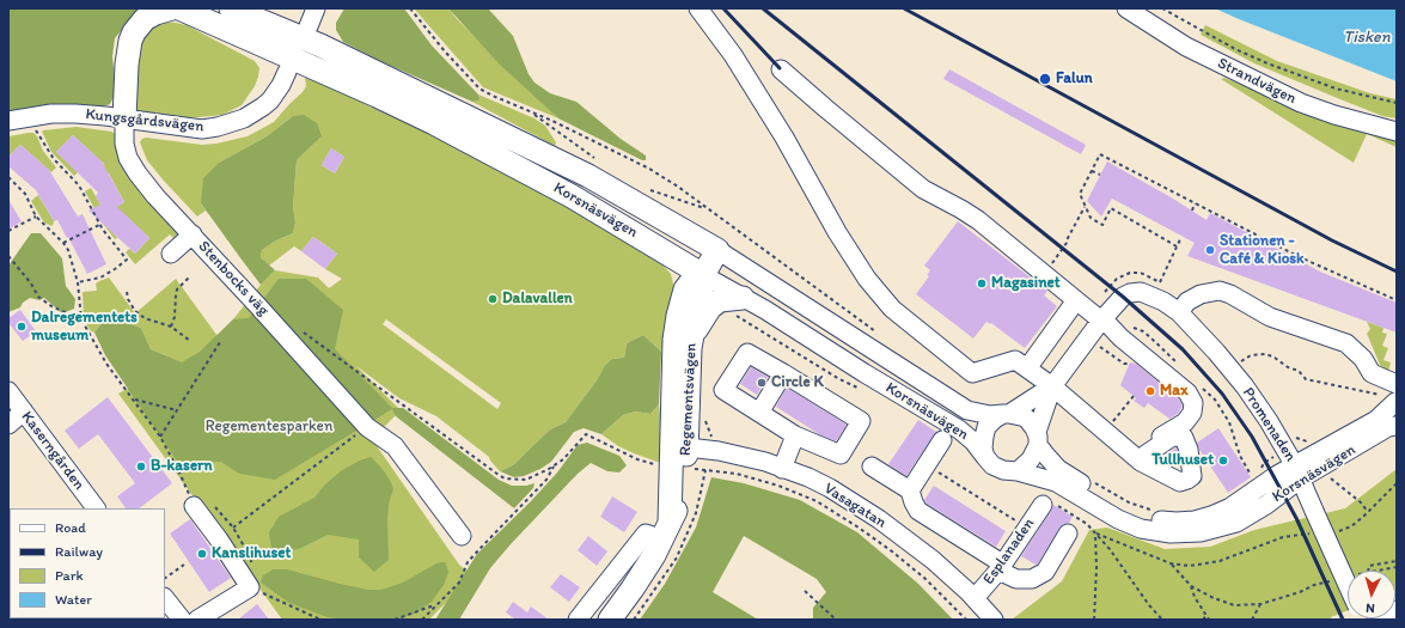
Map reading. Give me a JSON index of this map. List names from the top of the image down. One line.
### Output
{"streets":{"main road":["Korsnäsvägen","Regementsvägen"],"street":["Strandvägen","Kungsgårdsvägen","Stenbocks väg","Promenaden","Kaserngården","Vasagatan","Esplanaden"]},"crossings":[["Kungsgårdsvägen","Stenbocks väg"],["Korsnäsvägen","Regementsvägen"],["Korsnäsvägen","Promenaden"],["Regementsvägen","Vasagatan"],["Vasagatan","Esplanaden"]],"water":["Tisken"],"parks":["Regementesparken"],"places":["Falun","Stationen - Café & Kiosk","Magasinet","Dalavallen","Dalregementets museum","Circle K","Max","Tullhuset","B-kasern","Kanslihuset"],"legend":["Road","Railway","Park","Water"],"north":"bottom"}
